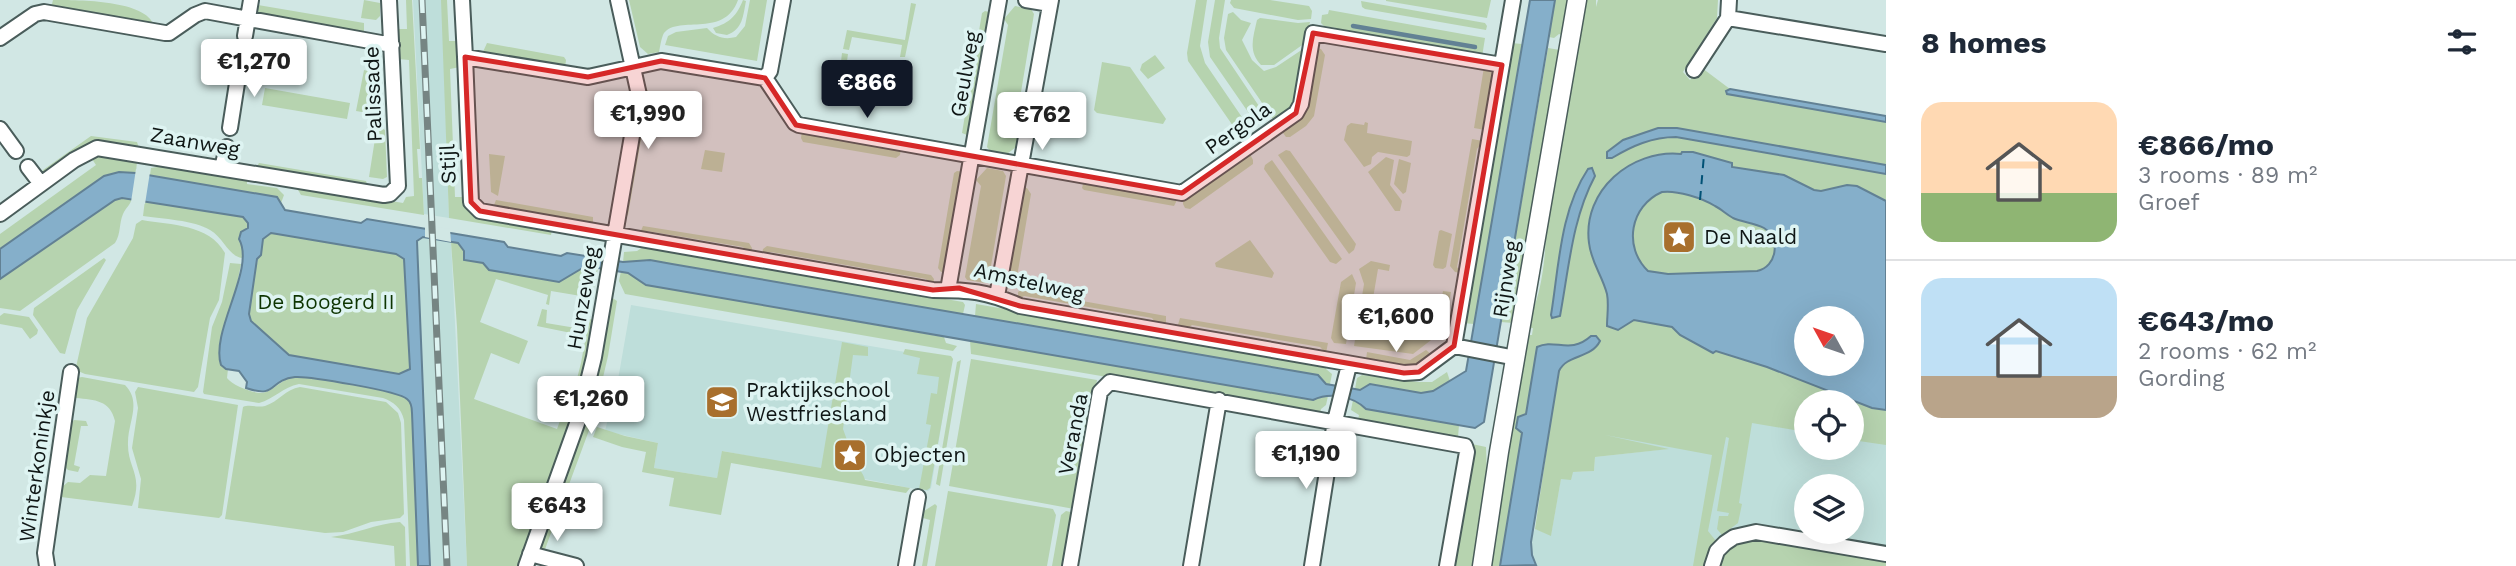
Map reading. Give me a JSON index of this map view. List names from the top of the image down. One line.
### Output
{"streets":{"street":["Geulweg","Palissade","Pergola","Zaanweg","Stijl","Rijnweg","Amstelweg","Hunzeweg","Veranda","Winterkoninkje"]},"crossings":[["Geulweg","Amstelweg"],["Palissade","Zaanweg"],["Stijl","Amstelweg"],["Stijl","Hunzeweg"],["Amstelweg","Hunzeweg"]],"parks":["De Boogerd II"],"places":{"place":["De Naald","Objecten"],"school or university":["Praktijkschool Westfriesland"]},"north":"top left","page":{"heading":"8 homes","price":["€1,270","€866","€1,990","€762","€1,600","€1,260","€1,190","€643"],"list":[{"name":"€866/mo","note":"3 rooms · 89 m² · Groef"},{"name":"€643/mo","note":"2 rooms · 62 m² · Gording"}]}}
